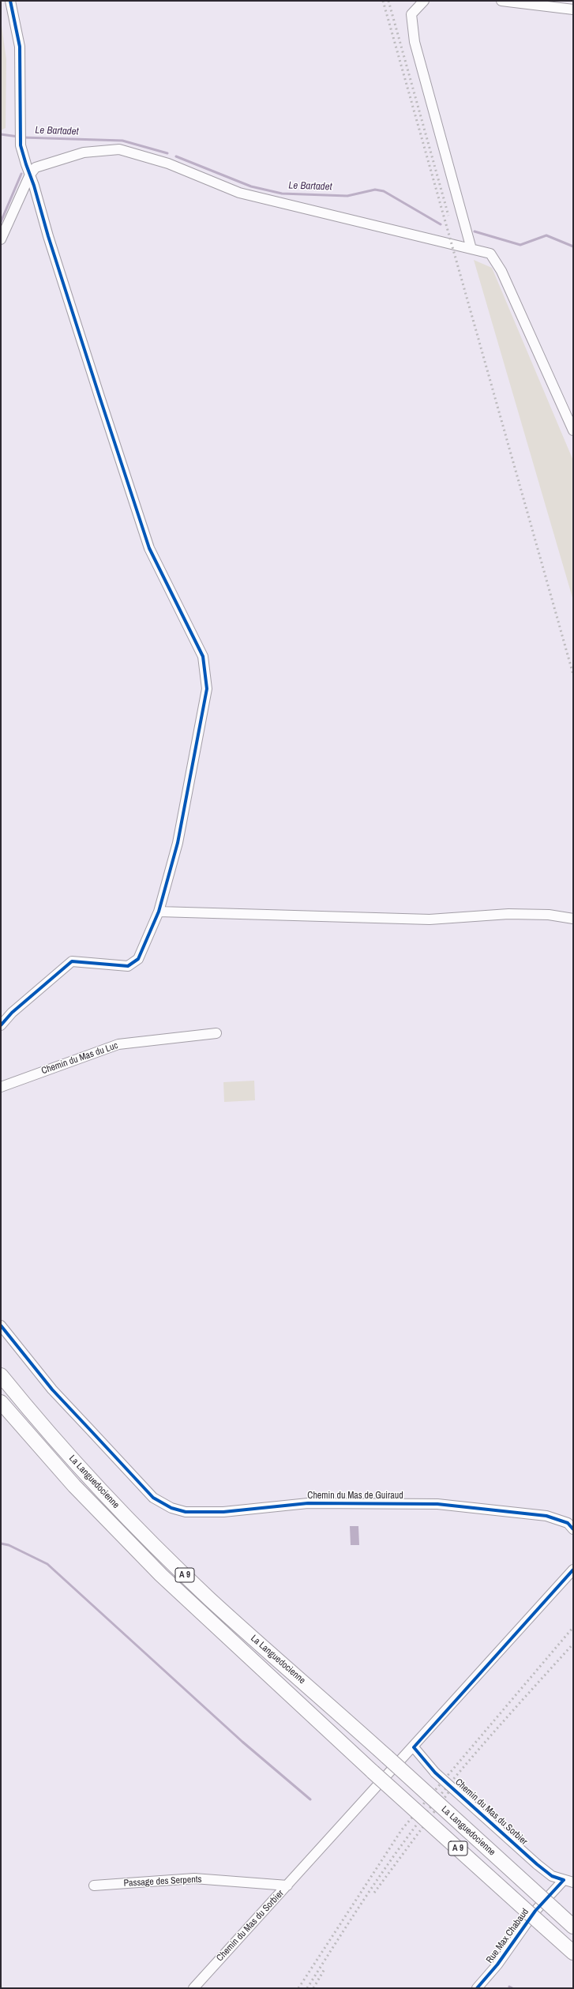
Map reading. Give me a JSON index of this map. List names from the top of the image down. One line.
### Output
{"streets":{"highway":["La Languedocienne","A 9"],"street":["Chemin du Mas du Luc","Chemin du Mas de Guiraud","Chemin du Mas du Sorbier","Passage des Serpents","Rue Max Chabaud"]},"crossings":[["Chemin du Mas du Sorbier","Passage des Serpents"],["Chemin du Mas du Sorbier","Rue Max Chabaud"]],"water":["Le Bartadet"]}
